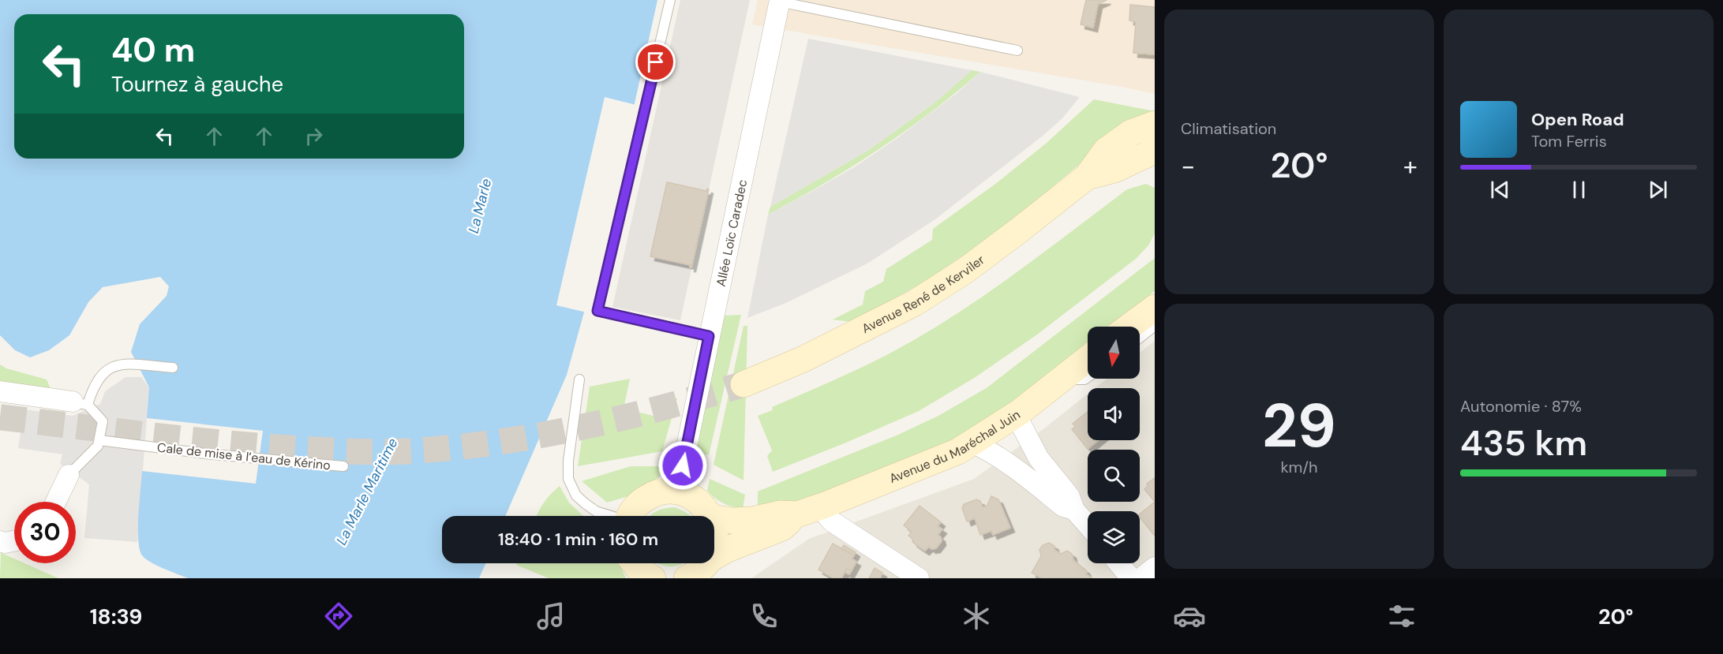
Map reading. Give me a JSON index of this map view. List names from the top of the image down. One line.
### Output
{"streets":{"main road":["Avenue René de Kerviler","Avenue du Maréchal Juin"],"street":["Allée Loïc Caradec"],"lane":["Cale de mise à l’eau de Kérino"]},"crossings":[["Allée Loïc Caradec","Avenue du Maréchal Juin"]],"water":["La Marle","La Marle Maritime"],"north":"bottom","page":{"tile":["Climatisation",["29","km/h"],["Autonomie · 87%","435 km"]],"turn":["40 m","Tournez à gauche"],"song":["Open Road","Tom Ferris"],"heat":["−","20°","+"],"limit":"30","trip":"18:40 · 1 min · 160 m","tabs":["18:39","20°"]}}
